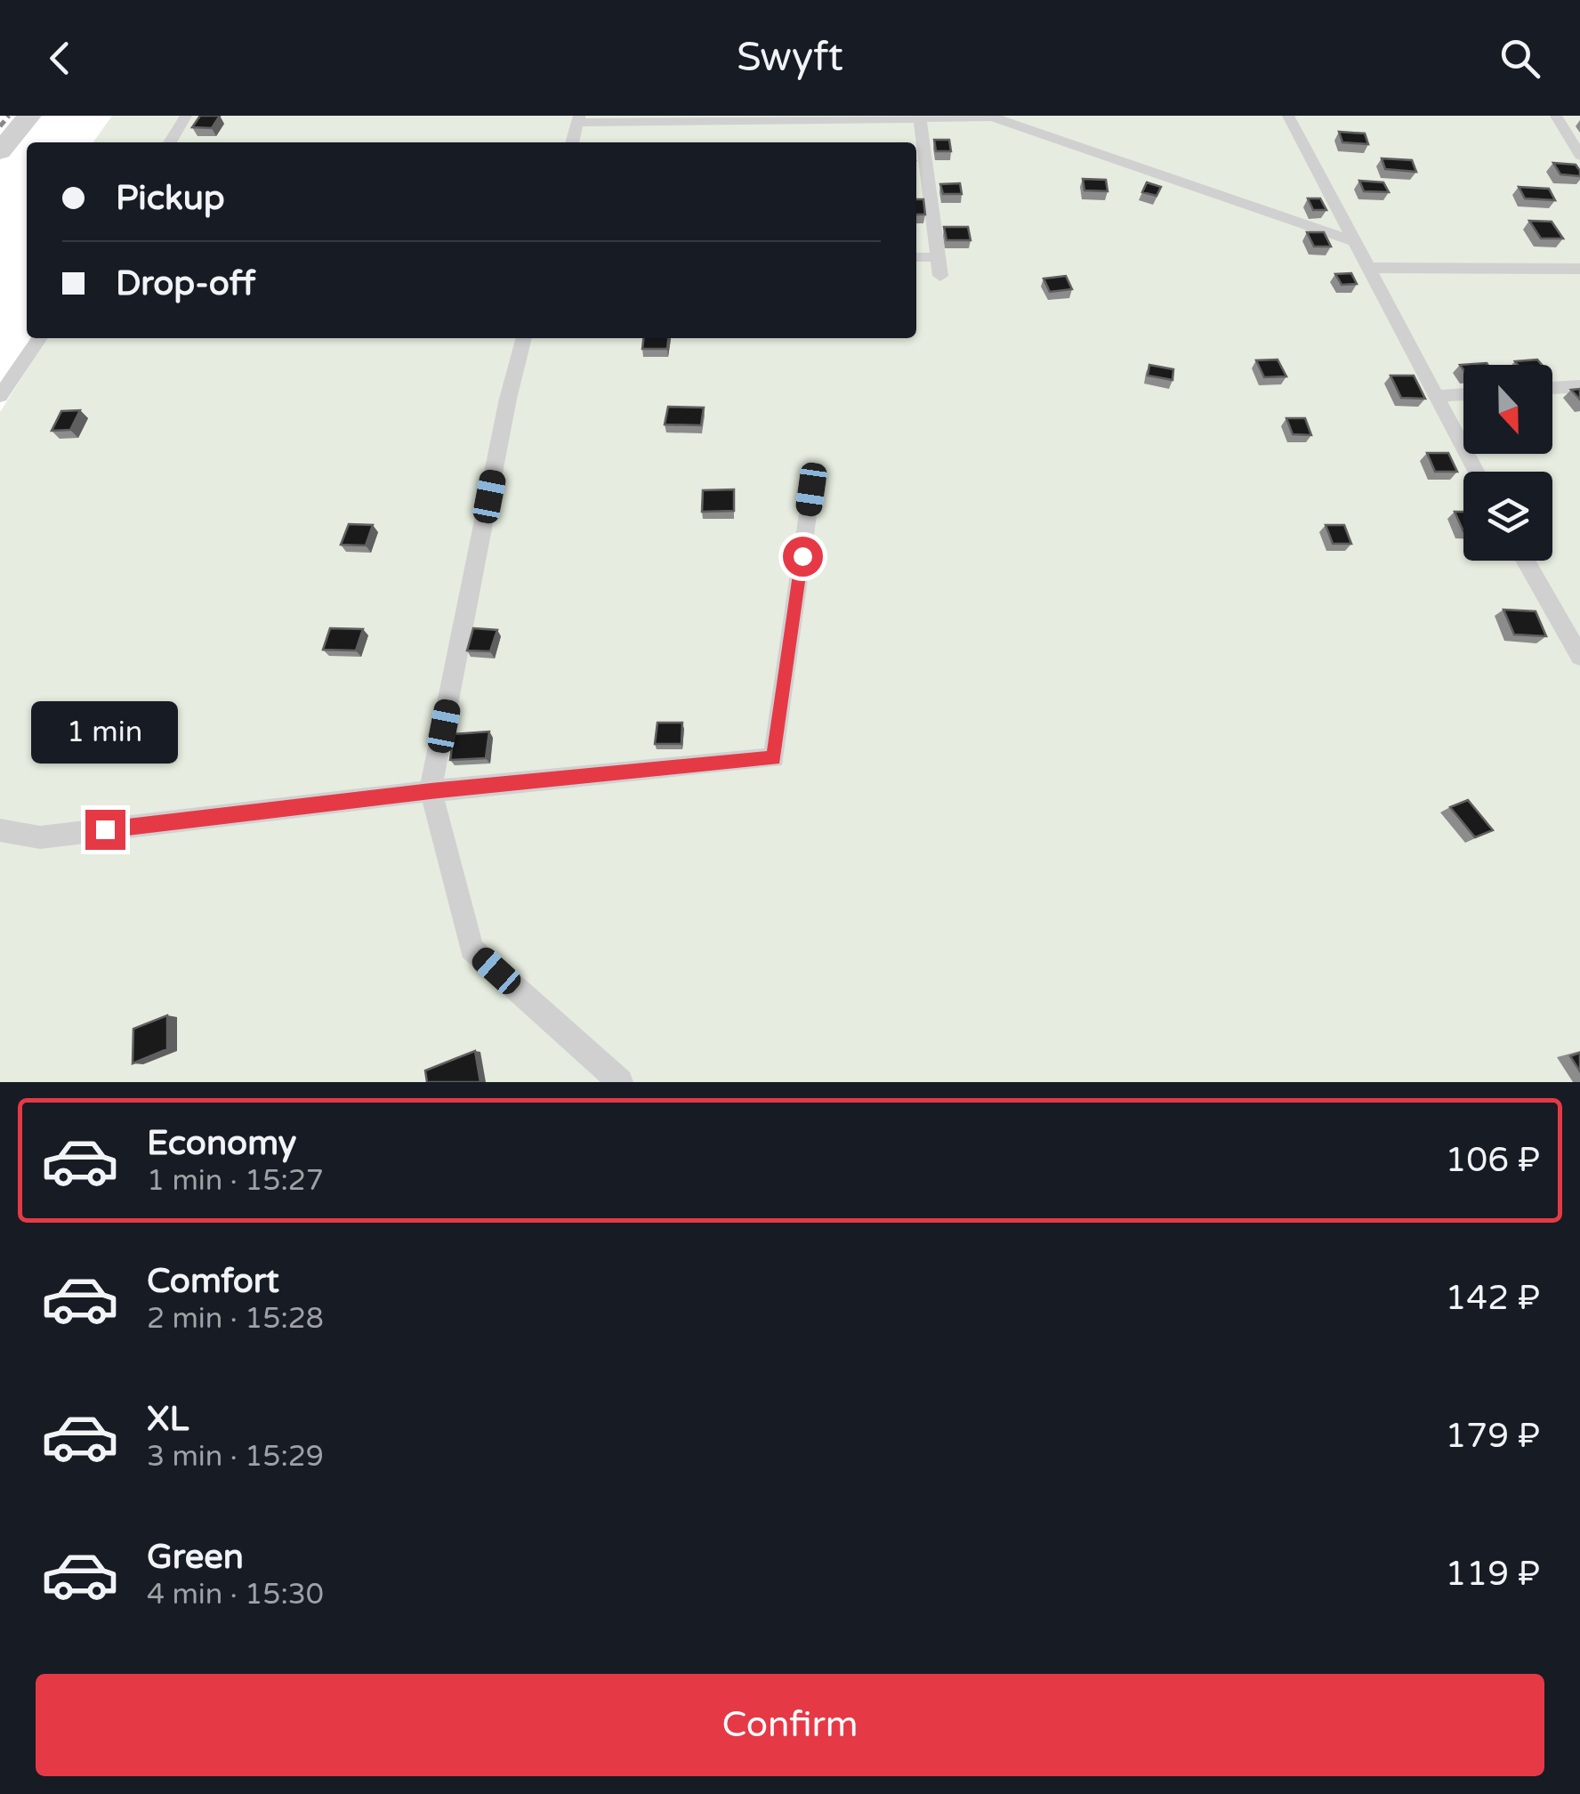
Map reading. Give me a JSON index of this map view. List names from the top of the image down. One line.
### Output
{"north":"bottom","page":{"header":"Swyft","banner":["Pickup","Drop-off"],"bubble":"1 min","list":[{"name":"Economy","note":"1 min · 15:27","value":"106 ₽"},{"name":"Comfort","note":"2 min · 15:28","value":"142 ₽"},{"name":"XL","note":"3 min · 15:29","value":"179 ₽"},{"name":"Green","note":"4 min · 15:30","value":"119 ₽"}],"buttons":"Confirm"}}
